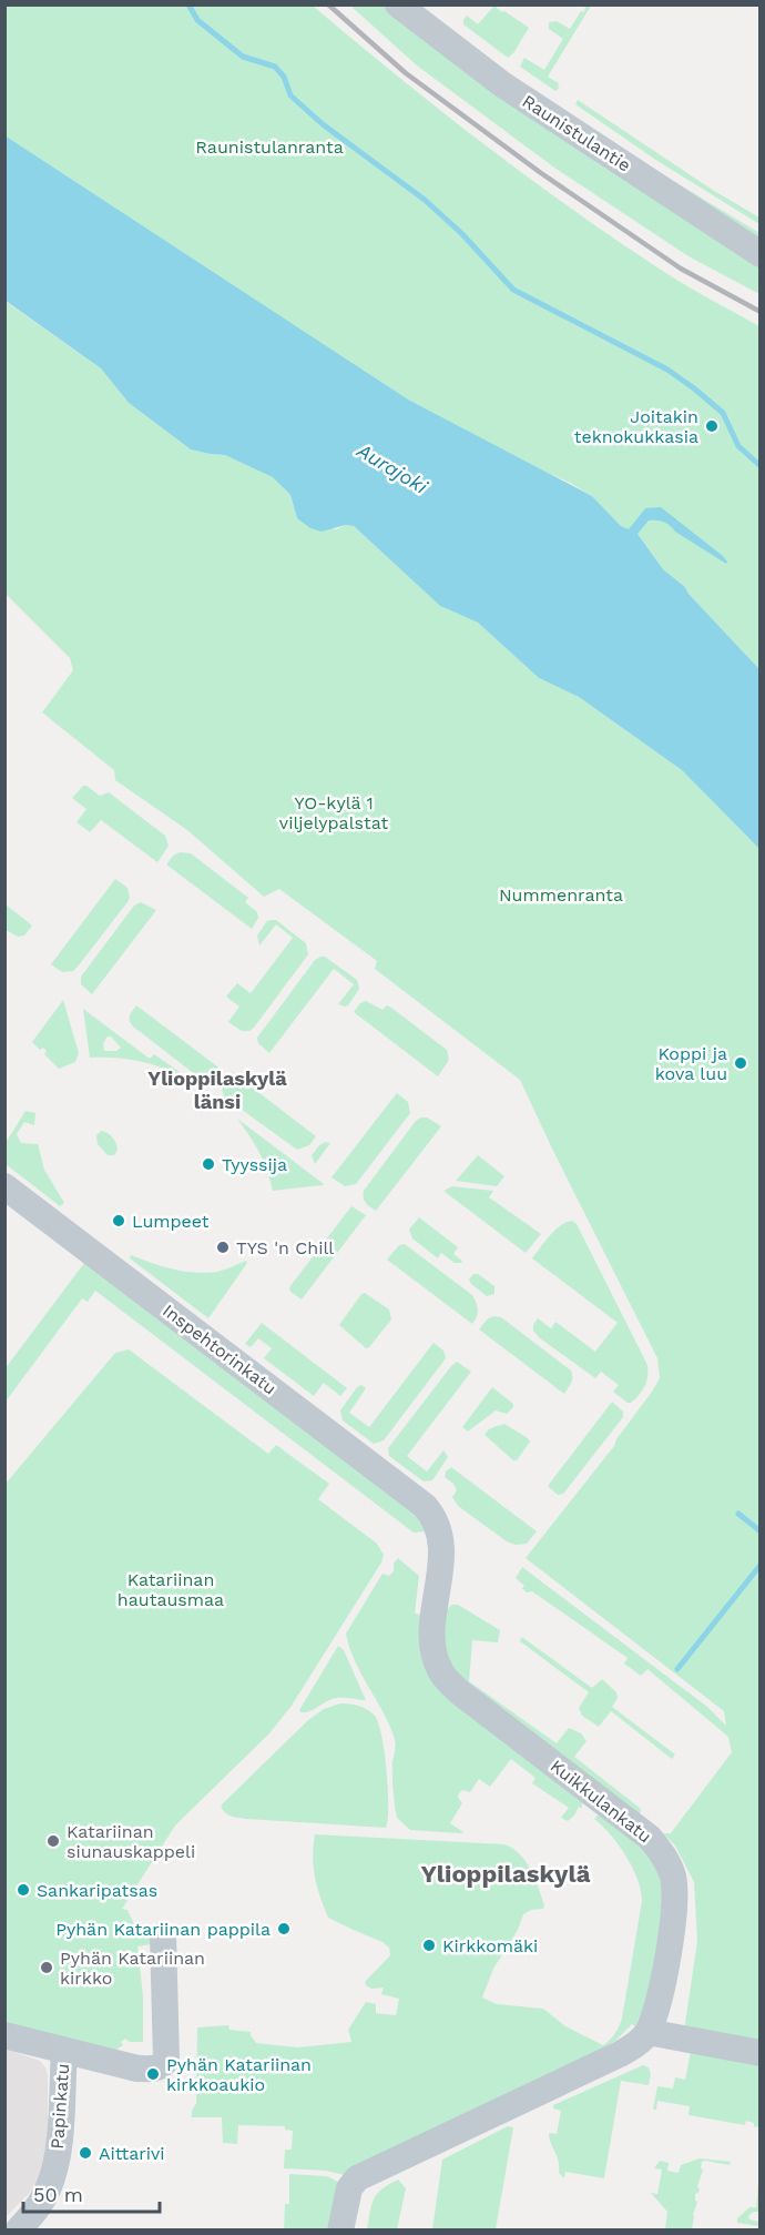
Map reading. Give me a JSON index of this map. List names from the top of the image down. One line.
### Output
{"streets":{"street":["Raunistulantie","Inspehtorinkatu","Kuikkulankatu","Papinkatu"]},"crossings":[["Inspehtorinkatu","Kuikkulankatu"]],"districts":["Ylioppilaskylä länsi","Ylioppilaskylä"],"water":["Aurajoki"],"parks":["Raunistulanranta","YO-kylä 1 viljelypalstat","Nummenranta","Katariinan hautausmaa"],"places":["Joitakin teknokukkasia","Koppi ja kova luu","Tyyssija","Lumpeet","TYS 'n Chill","Katariinan siunauskappeli","Sankaripatsas","Pyhän Katariinan pappila","Kirkkomäki","Pyhän Katariinan kirkko","Pyhän Katariinan kirkkoaukio","Aittarivi"],"scale_bar":"50 m"}
